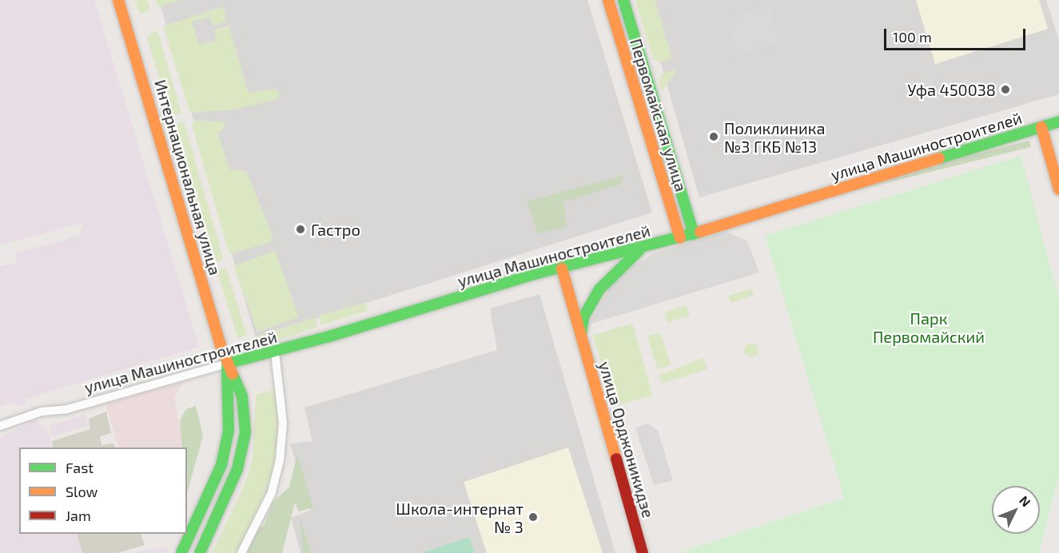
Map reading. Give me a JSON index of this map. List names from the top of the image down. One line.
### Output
{"streets":{"main road":["Первомайская улица","улица Машиностроителей","Интернациональная улица","улица Орджоникидзе"]},"crossings":[["Первомайская улица","улица Машиностроителей"],["улица Машиностроителей","Интернациональная улица"],["улица Машиностроителей","улица Орджоникидзе"]],"parks":["Парк Первомайский"],"places":["Уфа 450038","Поликлиника №3 ГКБ №13","Гастро","Школа-интернат № 3"],"legend":["Fast","Slow","Jam"],"scale_bar":"100 m","north":"top right"}
